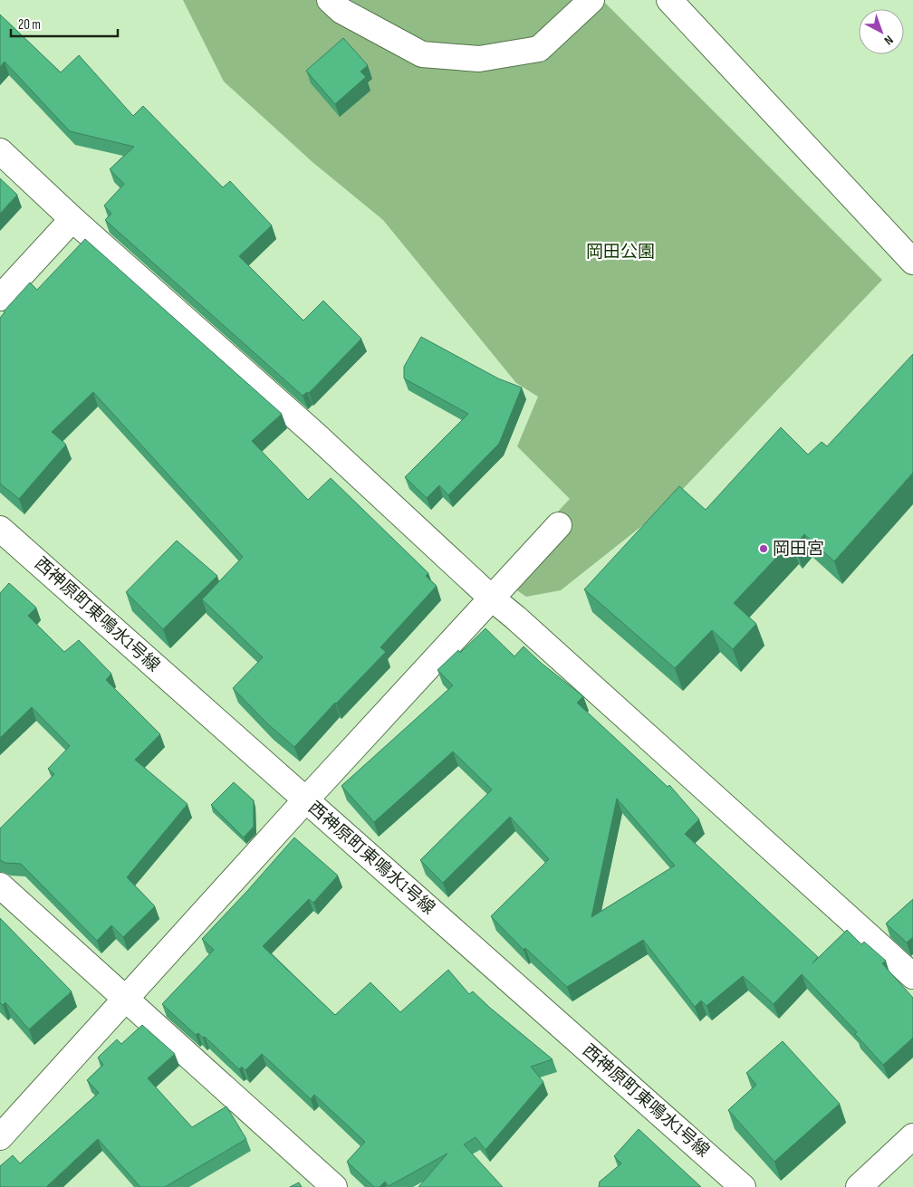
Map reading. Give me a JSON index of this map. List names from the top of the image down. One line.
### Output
{"streets":{"street":["西神原町東鳴水1号線"]},"parks":["岡田公園"],"places":["岡田宮"],"scale_bar":"20 m","north":"bottom right"}
